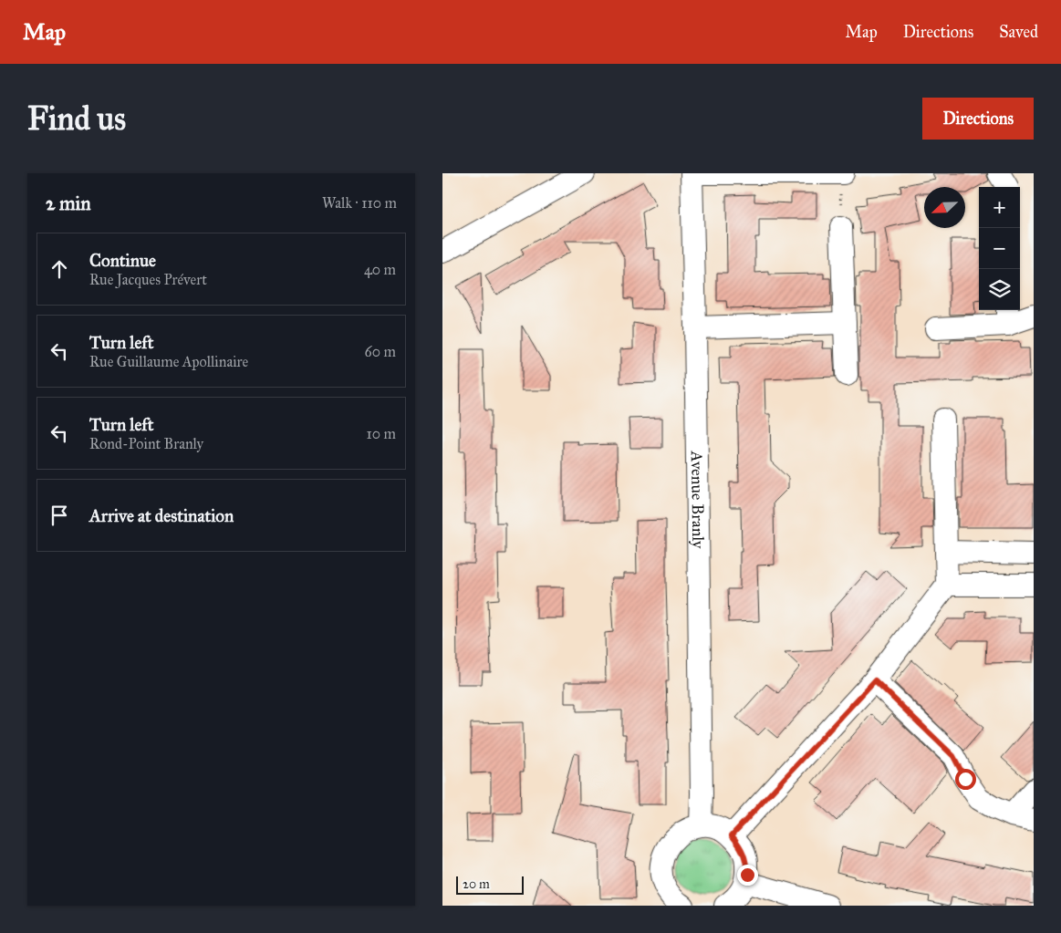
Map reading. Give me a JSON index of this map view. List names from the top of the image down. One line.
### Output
{"streets":{"street":["Avenue Branly"]},"scale_bar":"20 m","north":"bottom left","page":{"header":"Map","nav":["Map","Directions","Saved"],"buttons":"Directions","title":"Find us","heading":["2 min","Walk · 110 m"],"map_buttons":["+","−"],"list":[["Continue","Rue Jacques Prévert","40 m"],["Turn left","Rue Guillaume Apollinaire","60 m"],["Turn left","Rond-Point Branly","10 m"],"Arrive at destination"],"scale":"20 m"}}
